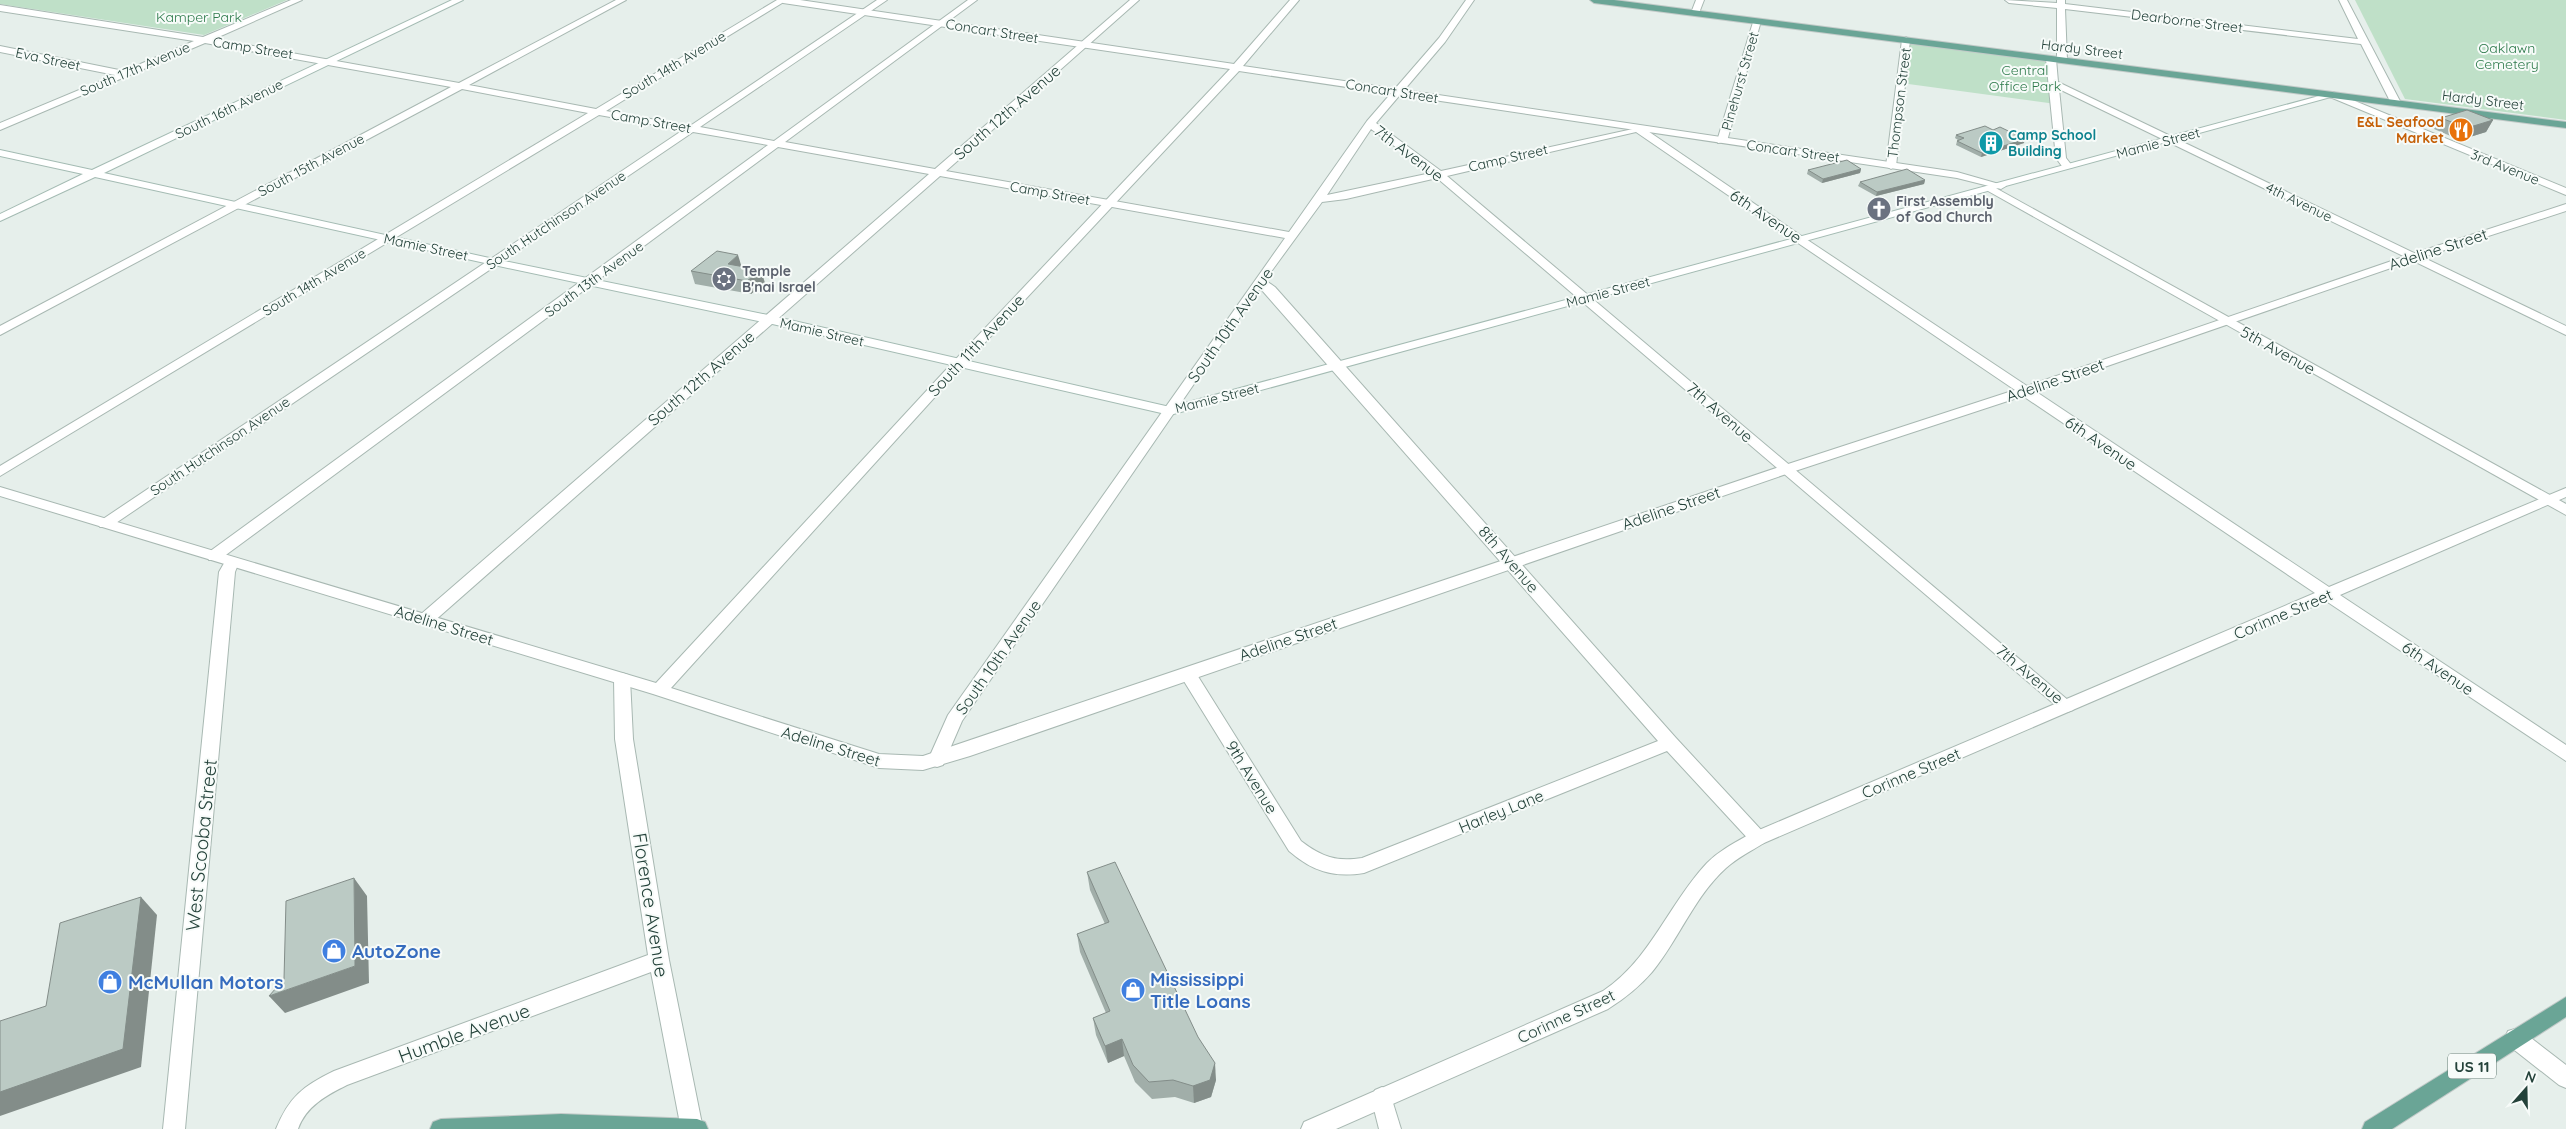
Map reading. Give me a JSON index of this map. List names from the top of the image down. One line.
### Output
{"streets":{"main road":["Hardy Street","US 11"],"street":["Dearborne Street","Concart Street","Camp Street","Eva Street","South 14th Avenue","South 17th Avenue","Pinehurst Street","Thompson Street","South 16th Avenue","South 12th Avenue","Mamie Street","7th Avenue","South 15th Avenue","3rd Avenue","4th Avenue","6th Avenue","South Hutchinson Avenue","Adeline Street","South 13th Avenue","South 10th Avenue","South 11th Avenue","5th Avenue","8th Avenue","Corinne Street","9th Avenue","Harley Lane","West Scooba Street","Florence Avenue","Humble Avenue"]},"crossings":[["Concart Street","Camp Street"],["Concart Street","South 14th Avenue"],["Concart Street","Pinehurst Street"],["Concart Street","Thompson Street"],["Concart Street","South 12th Avenue"],["Concart Street","Mamie Street"],["Concart Street","6th Avenue"],["Concart Street","South Hutchinson Avenue"],["Concart Street","South 13th Avenue"],["Concart Street","South 10th Avenue"],["Concart Street","South 11th Avenue"],["Concart Street","5th Avenue"],["Camp Street","South 14th Avenue"],["Camp Street","South 17th Avenue"],["Camp Street","South 16th Avenue"],["Camp Street","South 12th Avenue"],["Camp Street","7th Avenue"],["Camp Street","South 15th Avenue"],["Camp Street","6th Avenue"],["Camp Street","South Hutchinson Avenue"],["Camp Street","South 13th Avenue"],["Camp Street","South 10th Avenue"],["Camp Street","South 11th Avenue"],["Hardy Street","Pinehurst Street"],["Hardy Street","Thompson Street"],["Hardy Street","Mamie Street"],["Hardy Street","3rd Avenue"],["Eva Street","South 17th Avenue"],["South 14th Avenue","Mamie Street"],["South 16th Avenue","Mamie Street"],["South 12th Avenue","Mamie Street"],["South 12th Avenue","Adeline Street"],["Mamie Street","7th Avenue"],["Mamie Street","South 15th Avenue"],["Mamie Street","3rd Avenue"],["Mamie Street","4th Avenue"],["Mamie Street","6th Avenue"],["Mamie Street","South Hutchinson Avenue"],["Mamie Street","South 13th Avenue"],["Mamie Street","South 10th Avenue"],["Mamie Street","South 11th Avenue"],["Mamie Street","5th Avenue"],["Mamie Street","8th Avenue"],["7th Avenue","Adeline Street"],["7th Avenue","South 10th Avenue"],["7th Avenue","Corinne Street"],["4th Avenue","Adeline Street"],["6th Avenue","Adeline Street"],["6th Avenue","Corinne Street"],["South Hutchinson Avenue","Adeline Street"],["Adeline Street","South 13th Avenue"],["Adeline Street","South 10th Avenue"],["Adeline Street","South 11th Avenue"],["Adeline Street","5th Avenue"],["Adeline Street","8th Avenue"],["Adeline Street","9th Avenue"],["Adeline Street","West Scooba Street"],["Adeline Street","Florence Avenue"],["South 10th Avenue","8th Avenue"],["5th Avenue","Corinne Street"],["8th Avenue","Corinne Street"],["8th Avenue","Harley Lane"],["9th Avenue","Harley Lane"],["Florence Avenue","Humble Avenue"]],"parks":["Kamper Park","Oaklawn Cemetery","Central Office Park"],"places":{"restaurant":["E&L Seafood Market"],"building":["Camp School Building"],"church":["First Assembly of God Church"],"synagogue":["Temple B'nai Israel"],"shop":["AutoZone","McMullan Motors","Mississippi Title Loans"]},"north":"top"}
